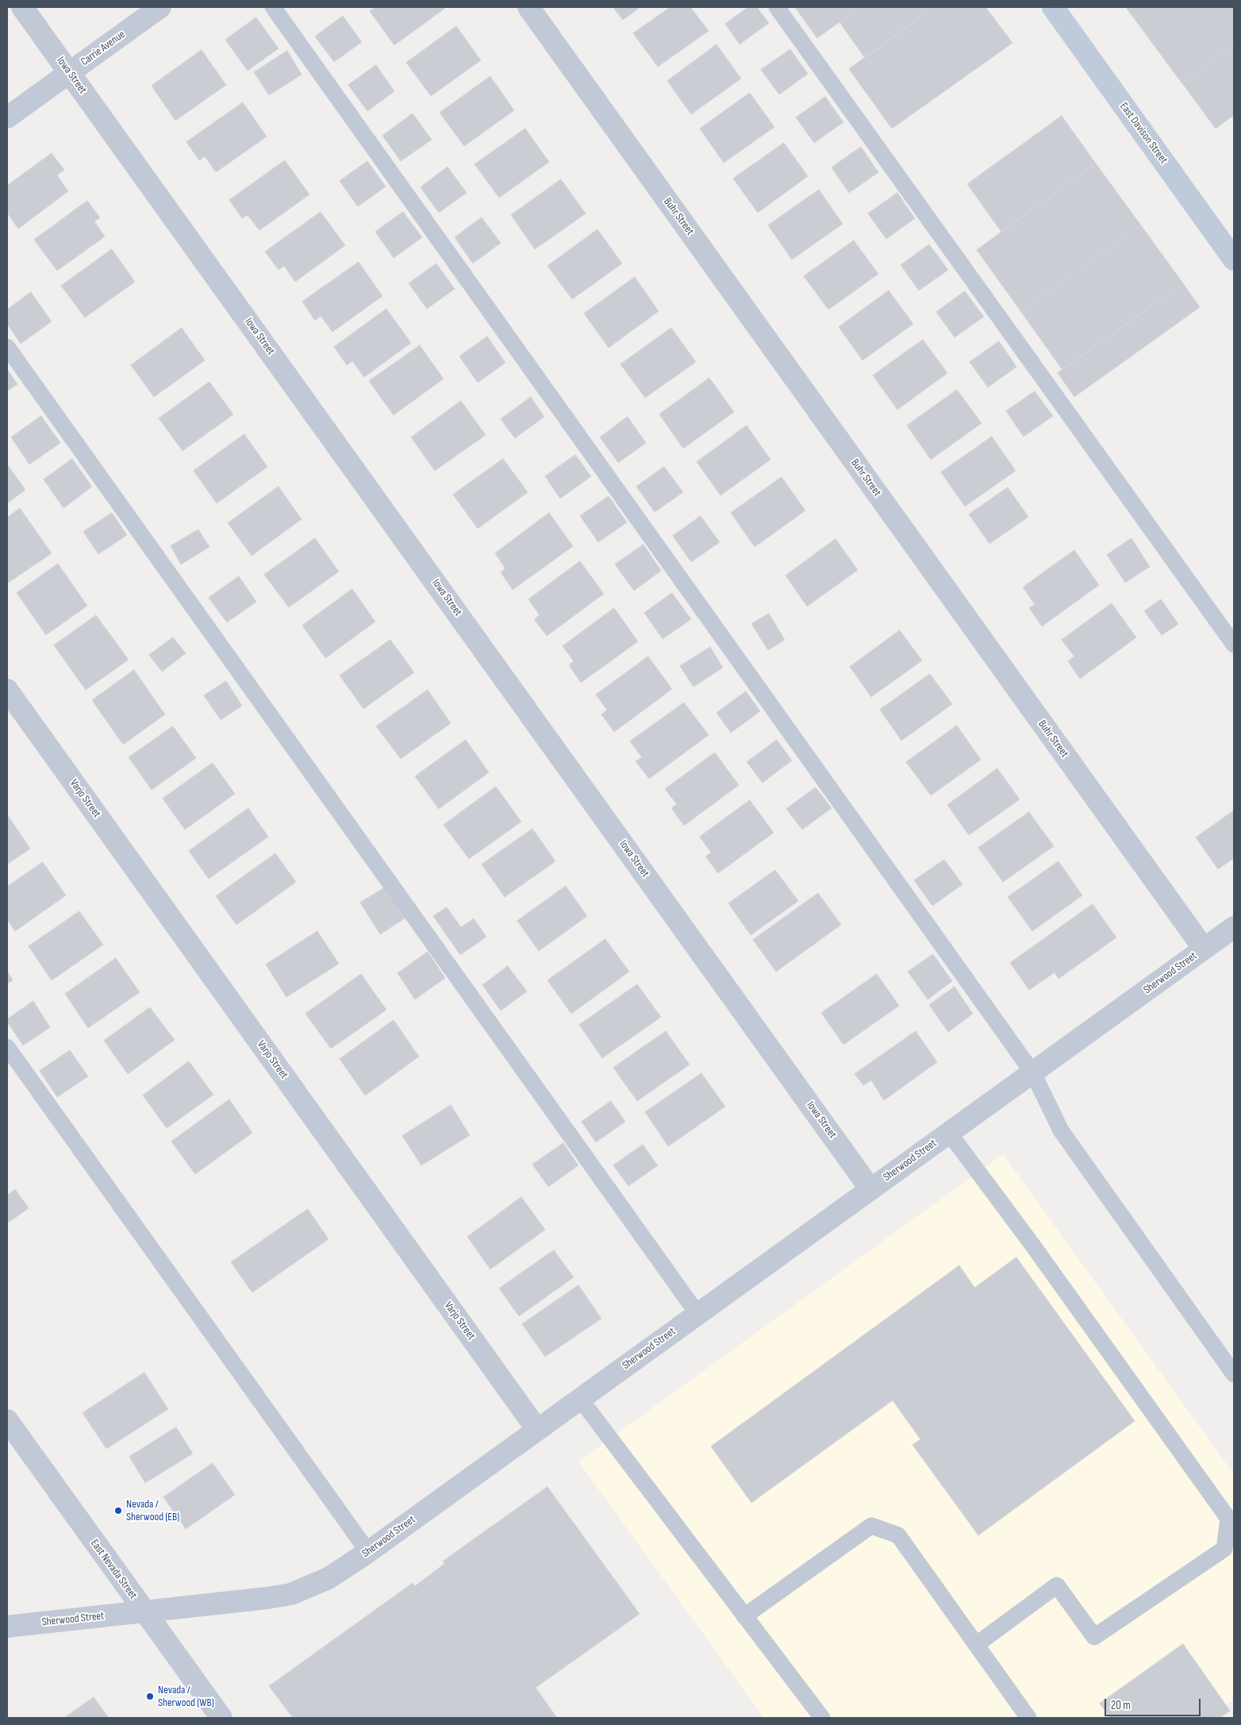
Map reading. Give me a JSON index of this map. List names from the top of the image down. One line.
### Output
{"streets":{"main road":["East Davison Street"],"street":["Carrie Avenue","Iowa Street","Buhr Street","Varjo Street","Sherwood Street","East Nevada Street"]},"crossings":[["Carrie Avenue","Iowa Street"],["Iowa Street","Sherwood Street"],["Buhr Street","Sherwood Street"],["Varjo Street","Sherwood Street"],["Sherwood Street","East Nevada Street"]],"places":["Nevada / Sherwood (EB)","Nevada / Sherwood (WB)"],"scale_bar":"20 m"}
